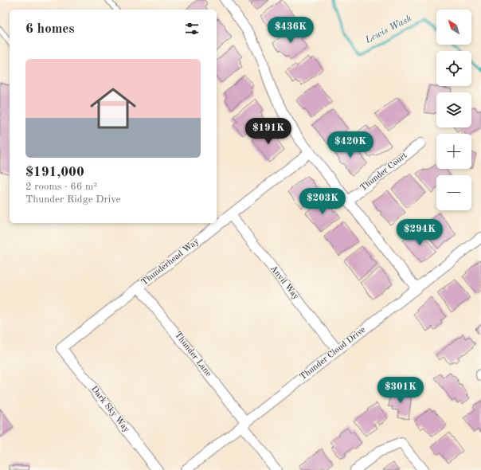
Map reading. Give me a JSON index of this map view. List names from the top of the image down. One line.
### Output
{"streets":{"street":["Thunder Court","Thunderhead Way","Anvil Way","Thunder Cloud Drive","Thunder Lane","Dark Sky Way"]},"crossings":[["Thunderhead Way","Anvil Way"],["Thunderhead Way","Thunder Lane"],["Thunderhead Way","Dark Sky Way"],["Anvil Way","Thunder Cloud Drive"],["Thunder Cloud Drive","Thunder Lane"]],"water":["Lewis Wash"],"north":"top left","page":{"map_buttons":["+","−"],"heading":"6 homes","price":["$436K","$191K","$420K","$203K","$294K","$301K"],"list":[{"name":"$191,000","note":"2 rooms · 66 m² · Thunder Ridge Drive"}]}}
